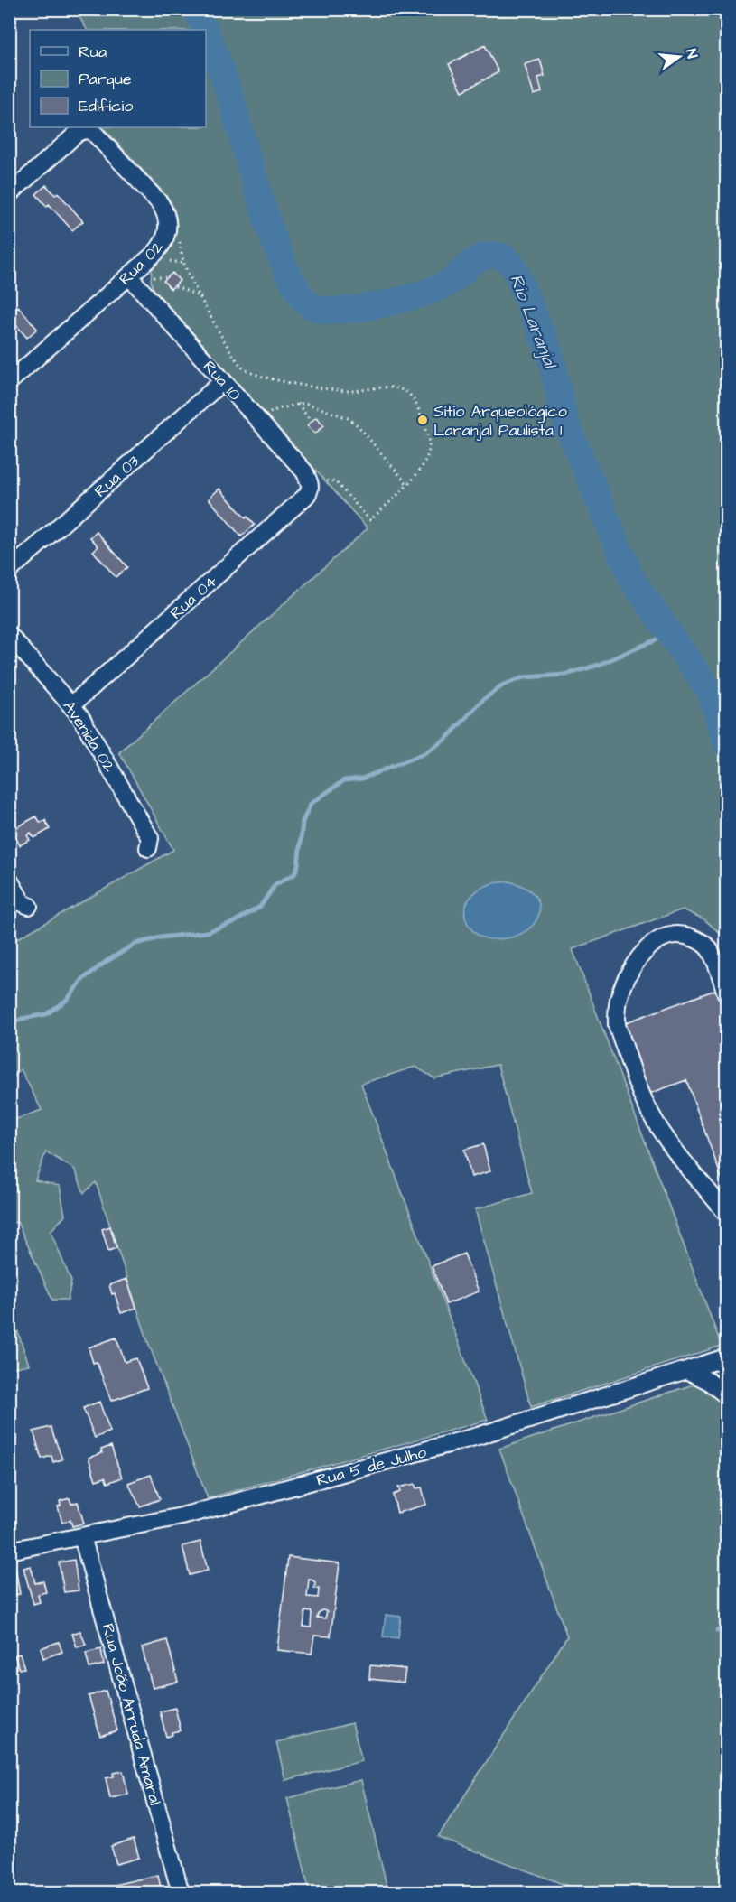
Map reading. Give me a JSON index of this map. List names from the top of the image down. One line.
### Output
{"streets":{"street":["Rua 02","Rua 10","Rua 03","Rua 04","Avenida 02","Rua 5 de Julho","Rua João Arruda Amaral"]},"crossings":[["Rua 02","Rua 10"],["Rua 10","Rua 03"],["Rua 10","Rua 04"],["Rua 04","Avenida 02"],["Rua 5 de Julho","Rua João Arruda Amaral"]],"water":["Rio Laranjal"],"places":["Sítio Arqueológico Laranjal Paulista 1"],"legend":["Rua","Parque","Edifício"],"north":"right"}
